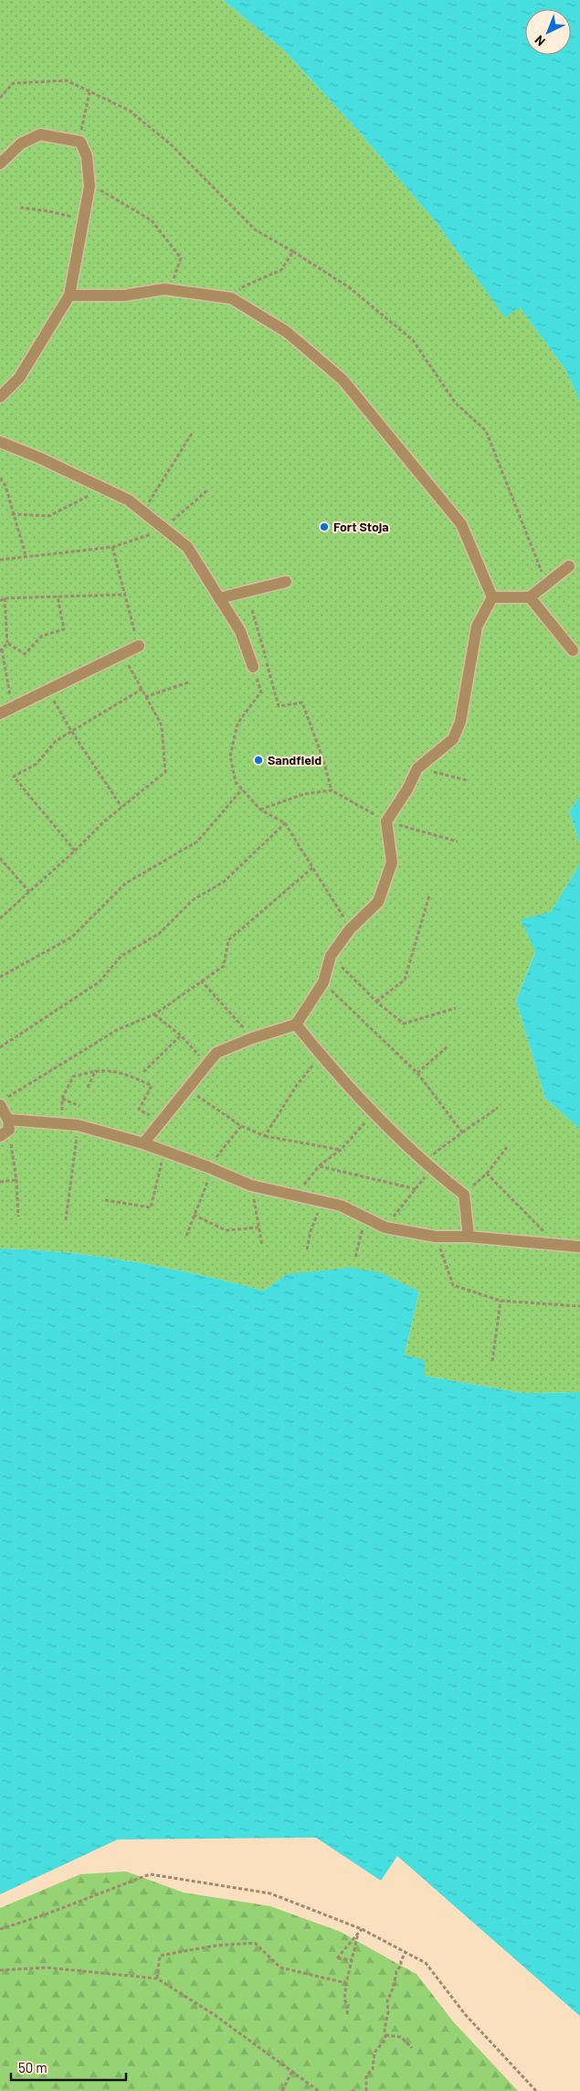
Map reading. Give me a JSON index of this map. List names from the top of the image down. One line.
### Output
{"places":["Fort Stoja","Sandfield"],"scale_bar":"50 m","north":"bottom left"}
